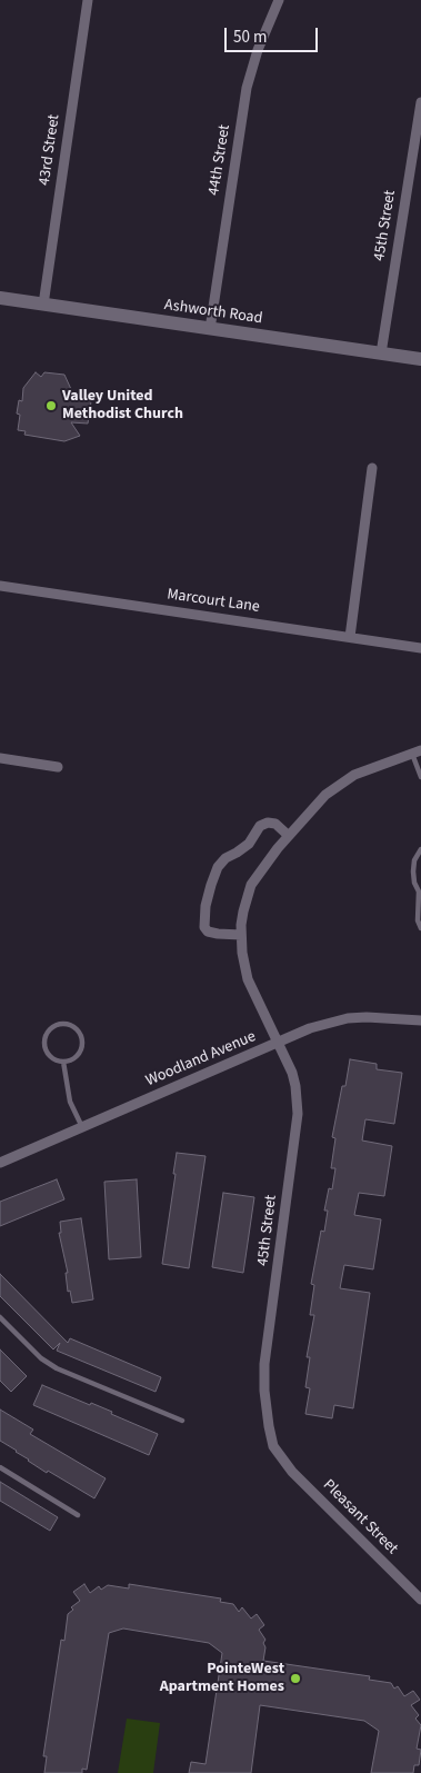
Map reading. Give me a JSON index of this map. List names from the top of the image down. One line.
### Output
{"streets":{"main road":["Ashworth Road"],"street":["43rd Street","44th Street","45th Street","Marcourt Lane","Woodland Avenue","Pleasant Street"]},"crossings":[["43rd Street","Ashworth Road"],["44th Street","Ashworth Road"],["45th Street","Ashworth Road"],["45th Street","Woodland Avenue"],["45th Street","Pleasant Street"]],"places":["Valley United Methodist Church","PointeWest Apartment Homes"],"scale_bar":"50 m"}
